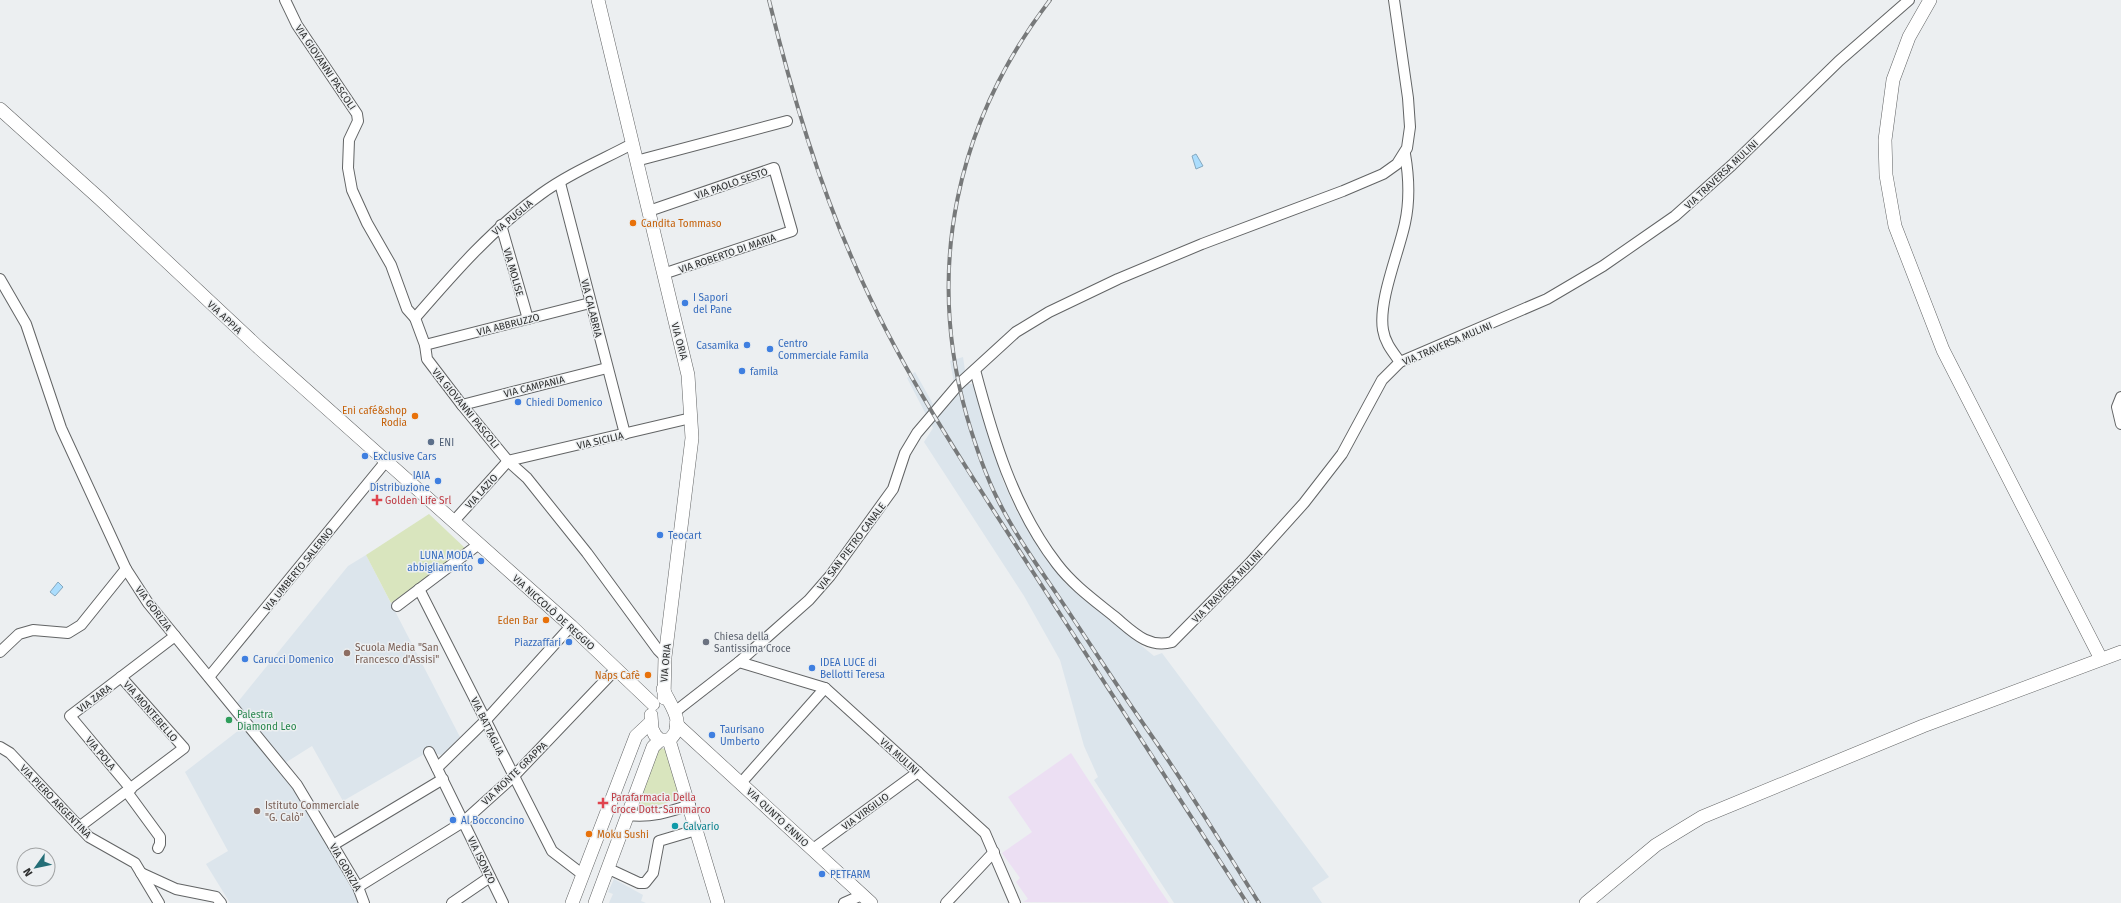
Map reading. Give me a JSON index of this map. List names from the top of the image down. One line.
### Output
{"streets":{"main road":["VIA APPIA","VIA ORIA","VIA NICCOLÒ DE REGGIO","VIA QUNTO ENNIO"],"street":["VIA GIOVANNI PASCOLI","VIA TRAVERSA MULINI","VIA PAOLO SESTO","VIA PUGLIA","VIA ROBERTO DI MARIA","VIA MOLISE","VIA CALABRIA","VIA ABBRUZZO","VIA CAMPANIA","VIA SICILIA","VIA LAZIO","VIA SAN PIETRO CANALE","VIA UMBERTO SALERNO","VIA GORIZIA","VIA ZARA","VIA MONTEBELLO","VIA BATTAGLIA","VIA POLA","VIA MULINI","VIA MONTE GRAPPA","VIA PIERO ARGENTINA","VIA VIRGILIO","VIA ISONZO"]},"crossings":[["VIA GIOVANNI PASCOLI","VIA PUGLIA"],["VIA GIOVANNI PASCOLI","VIA ABBRUZZO"],["VIA GIOVANNI PASCOLI","VIA ORIA"],["VIA GIOVANNI PASCOLI","VIA CAMPANIA"],["VIA GIOVANNI PASCOLI","VIA SICILIA"],["VIA GIOVANNI PASCOLI","VIA LAZIO"],["VIA TRAVERSA MULINI","VIA SAN PIETRO CANALE"],["VIA PAOLO SESTO","VIA ROBERTO DI MARIA"],["VIA PAOLO SESTO","VIA ORIA"],["VIA PUGLIA","VIA MOLISE"],["VIA PUGLIA","VIA CALABRIA"],["VIA PUGLIA","VIA ORIA"],["VIA ROBERTO DI MARIA","VIA ORIA"],["VIA MOLISE","VIA ABBRUZZO"],["VIA CALABRIA","VIA ABBRUZZO"],["VIA CALABRIA","VIA CAMPANIA"],["VIA CALABRIA","VIA SICILIA"],["VIA APPIA","VIA LAZIO"],["VIA APPIA","VIA UMBERTO SALERNO"],["VIA APPIA","VIA NICCOLÒ DE REGGIO"],["VIA ORIA","VIA SICILIA"],["VIA ORIA","VIA NICCOLÒ DE REGGIO"],["VIA ORIA","VIA QUNTO ENNIO"],["VIA SICILIA","VIA LAZIO"],["VIA LAZIO","VIA NICCOLÒ DE REGGIO"],["VIA SAN PIETRO CANALE","VIA MULINI"],["VIA SAN PIETRO CANALE","VIA QUNTO ENNIO"],["VIA UMBERTO SALERNO","VIA GORIZIA"],["VIA GORIZIA","VIA ZARA"],["VIA GORIZIA","VIA MONTE GRAPPA"],["VIA NICCOLÒ DE REGGIO","VIA MONTE GRAPPA"],["VIA NICCOLÒ DE REGGIO","VIA QUNTO ENNIO"],["VIA ZARA","VIA MONTEBELLO"],["VIA ZARA","VIA POLA"],["VIA MONTEBELLO","VIA POLA"],["VIA BATTAGLIA","VIA MONTE GRAPPA"],["VIA MULINI","VIA VIRGILIO"],["VIA MONTE GRAPPA","VIA ISONZO"],["VIA VIRGILIO","VIA QUNTO ENNIO"]],"places":{"other":["Candita Tommaso","I Sapori del Pane","Casamika","Centro Commerciale Famila","famila","Chiedi Domenico","Eni café&shop Rodia","ENI","Exclusive Cars","IAIA Distribuzione","Teocart","LUNA MODA abbigliamento","Eden Bar","Piazzaffari","Chiesa della Santissima Croce","Scuola Media \"San Francesco d'Assisi\"","Carucci Domenico","IDEA LUCE di Bellotti Teresa","Naps Cafè","Palestra Diamond Leo","Taurisano Umberto","Istituto Commerciale \"G. Calò\"","Al Bocconcino","Calvario","Moku Sushi","PETFARM"],"health":["Golden Life Srl","Parafarmacia Della Croce Dott. Sammarco"]},"north":"bottom left"}
